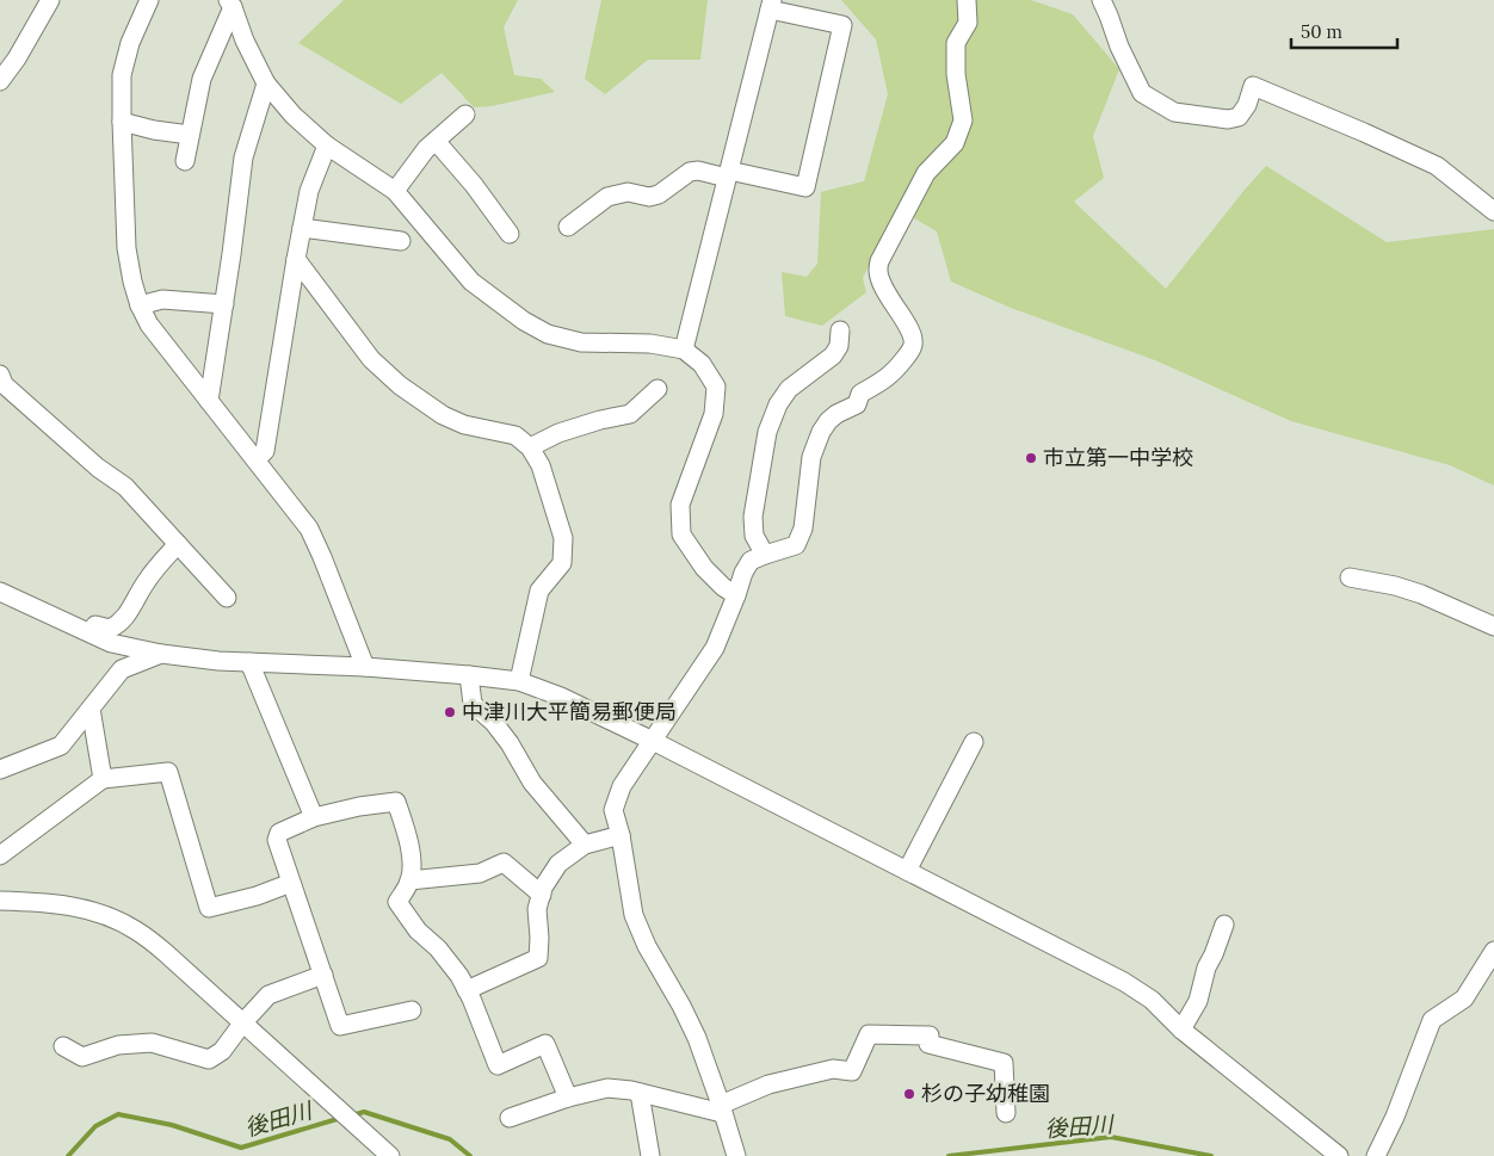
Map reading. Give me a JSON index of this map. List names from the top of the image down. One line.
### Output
{"water":["後田川"],"places":["市立第一中学校","中津川大平簡易郵便局","杉の子幼稚園"],"scale_bar":"50 m"}
